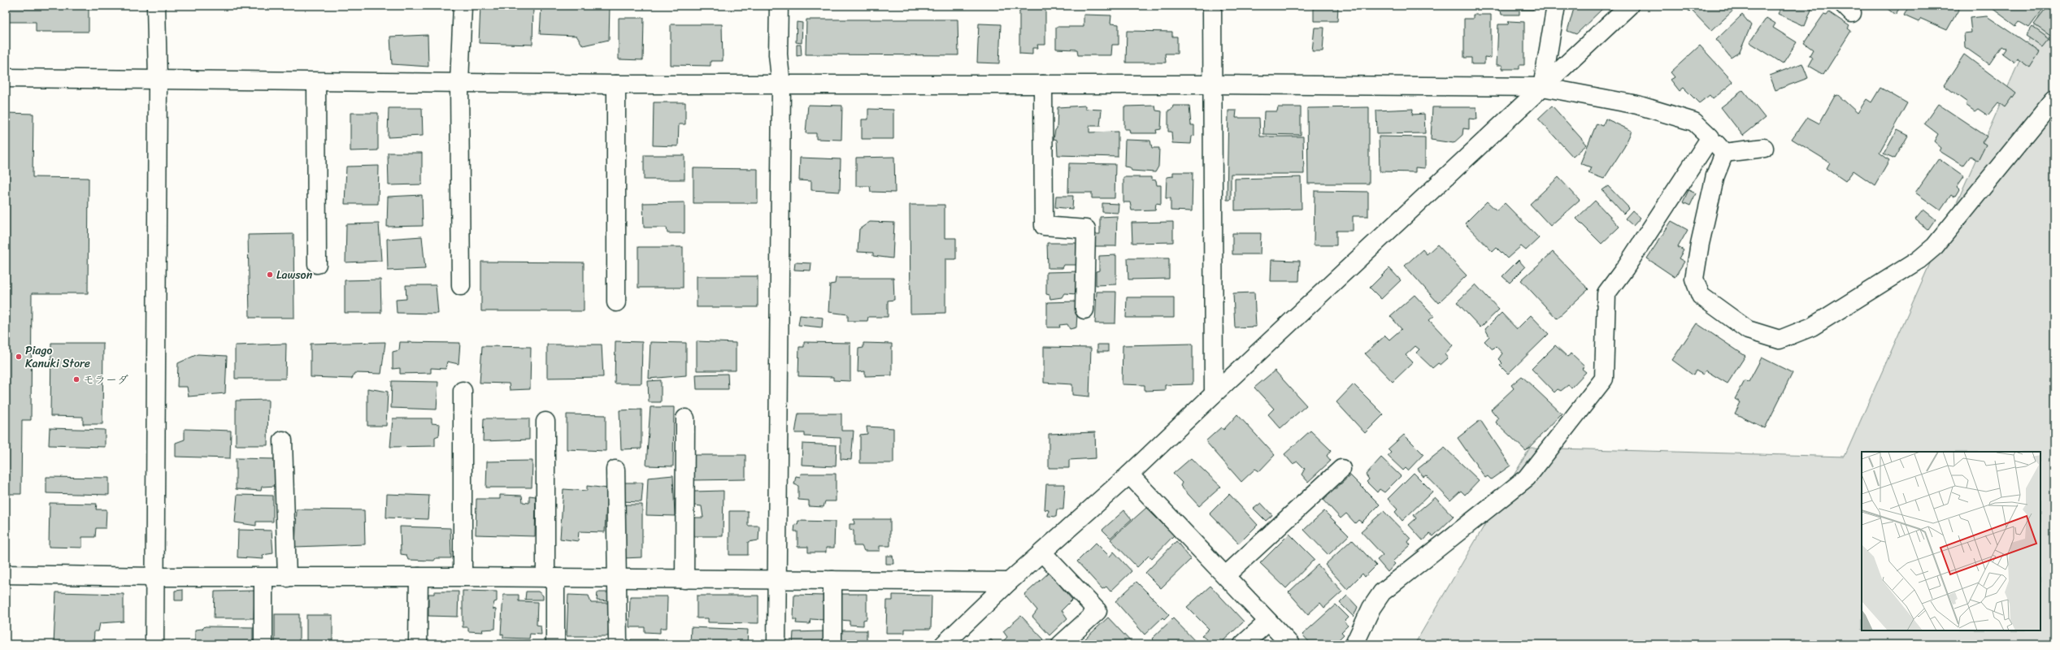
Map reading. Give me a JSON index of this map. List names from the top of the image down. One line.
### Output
{"places":["Lawson","Piago Kanuki Store","モラーダ"]}
